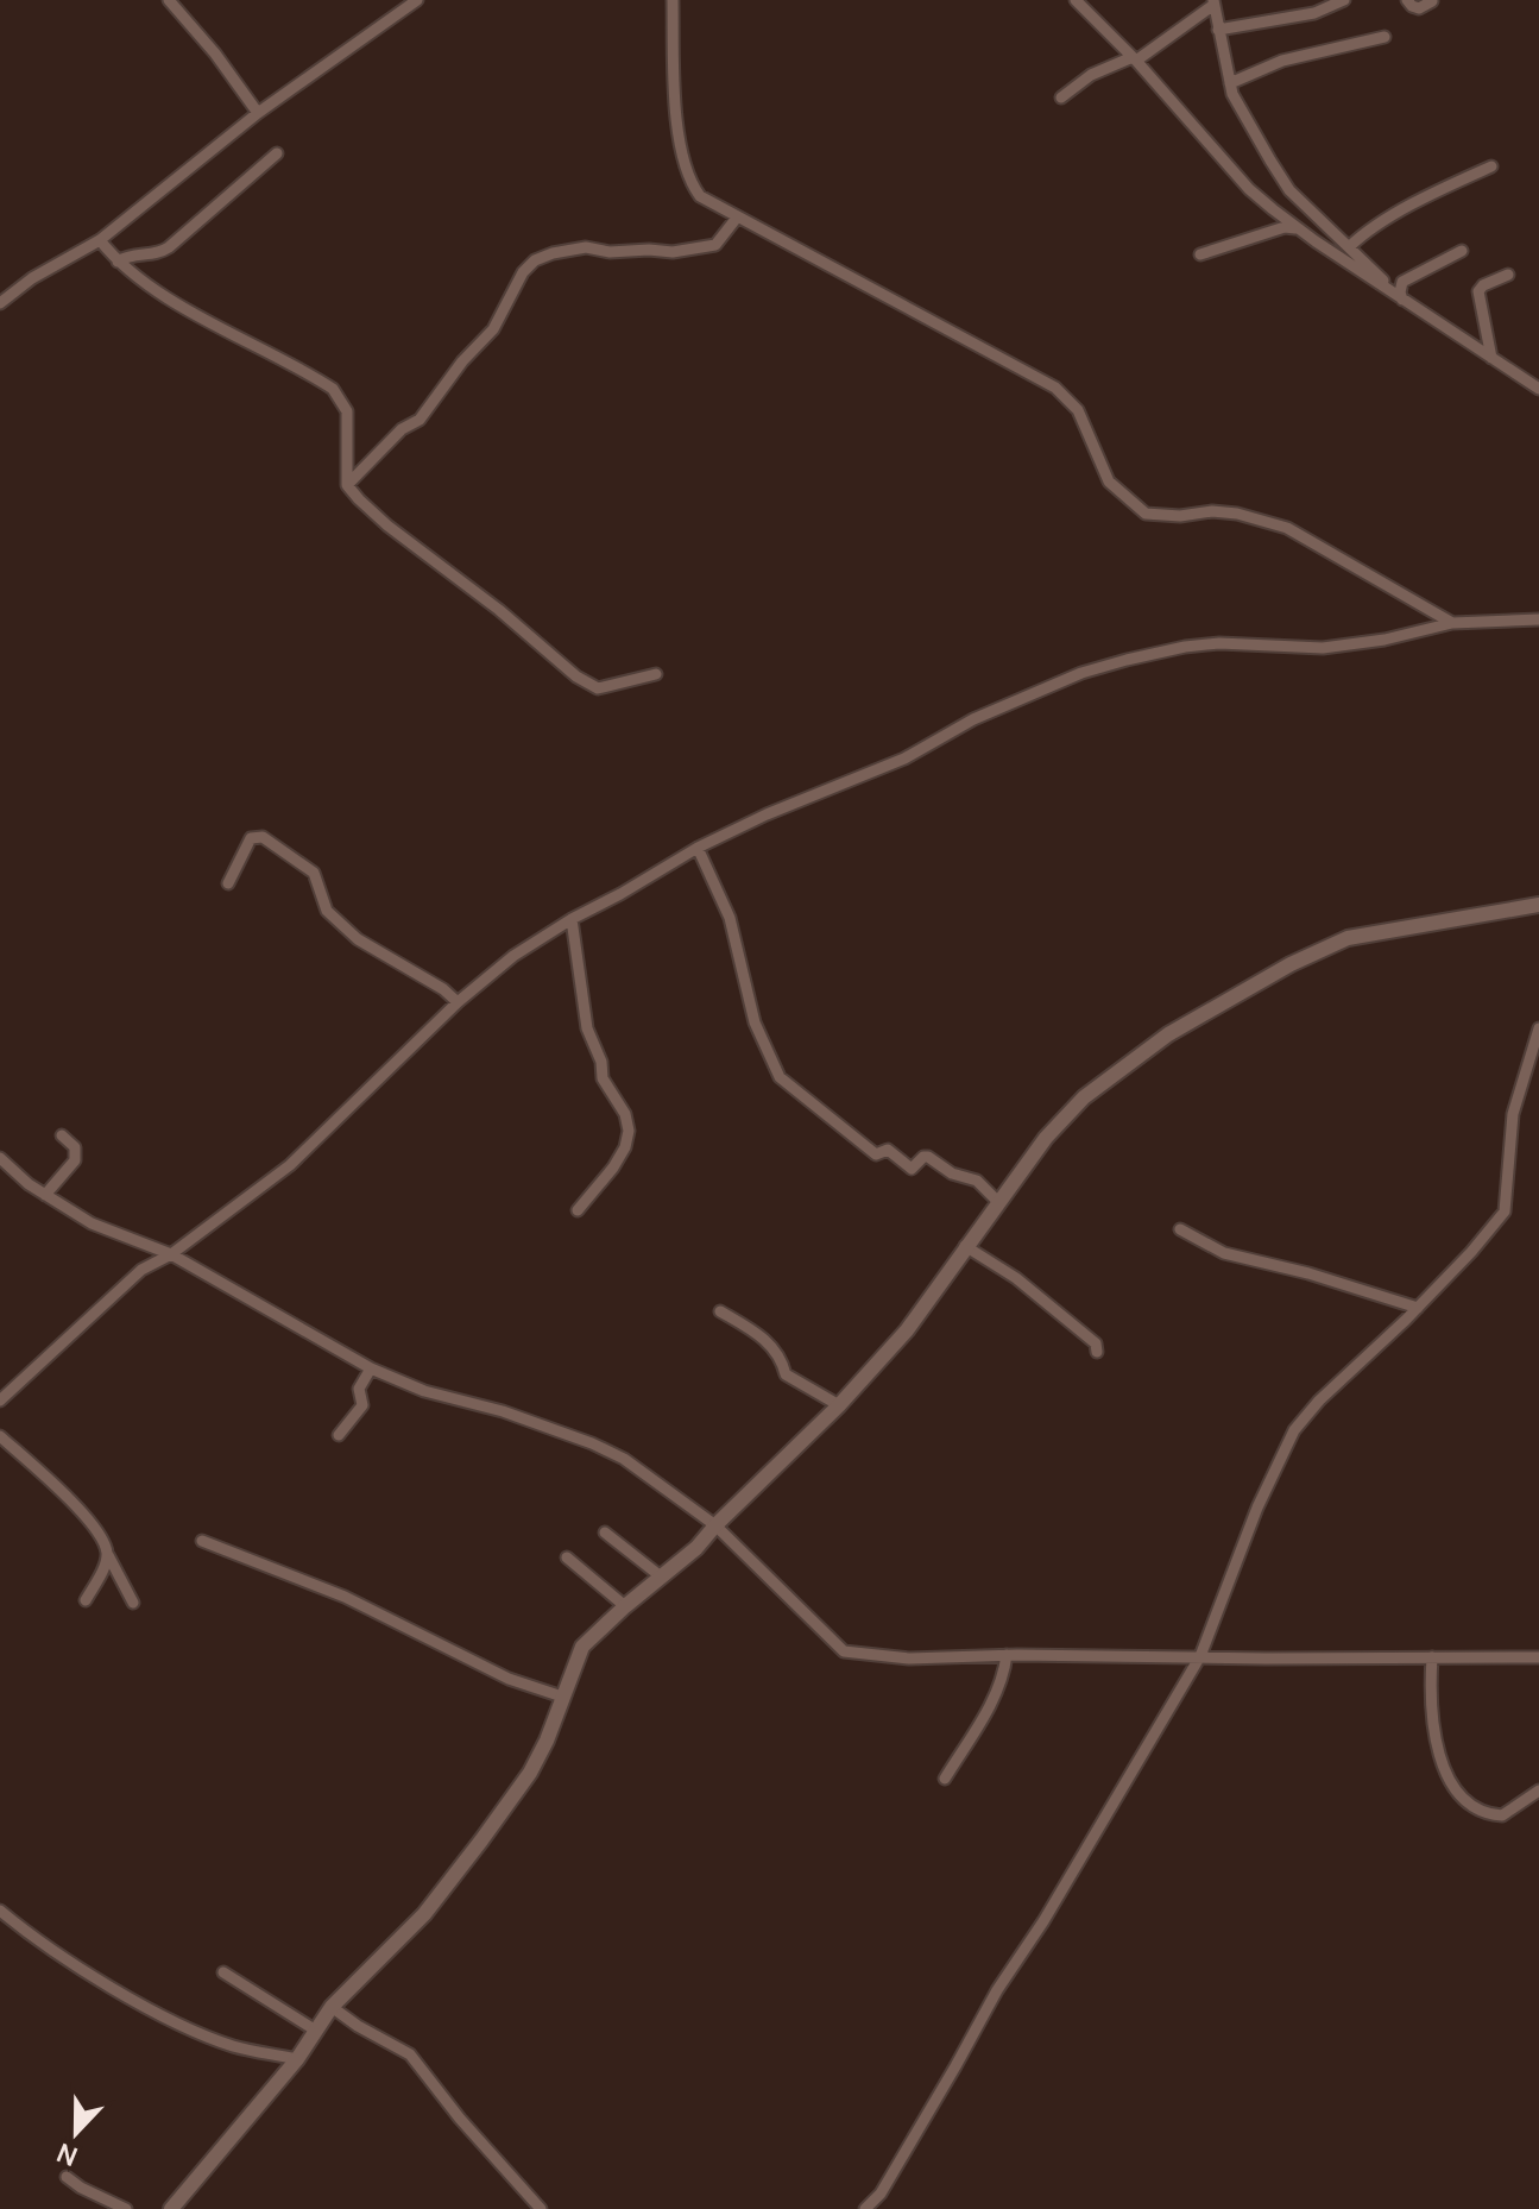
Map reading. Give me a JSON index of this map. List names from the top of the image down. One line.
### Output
{"north":"bottom"}
